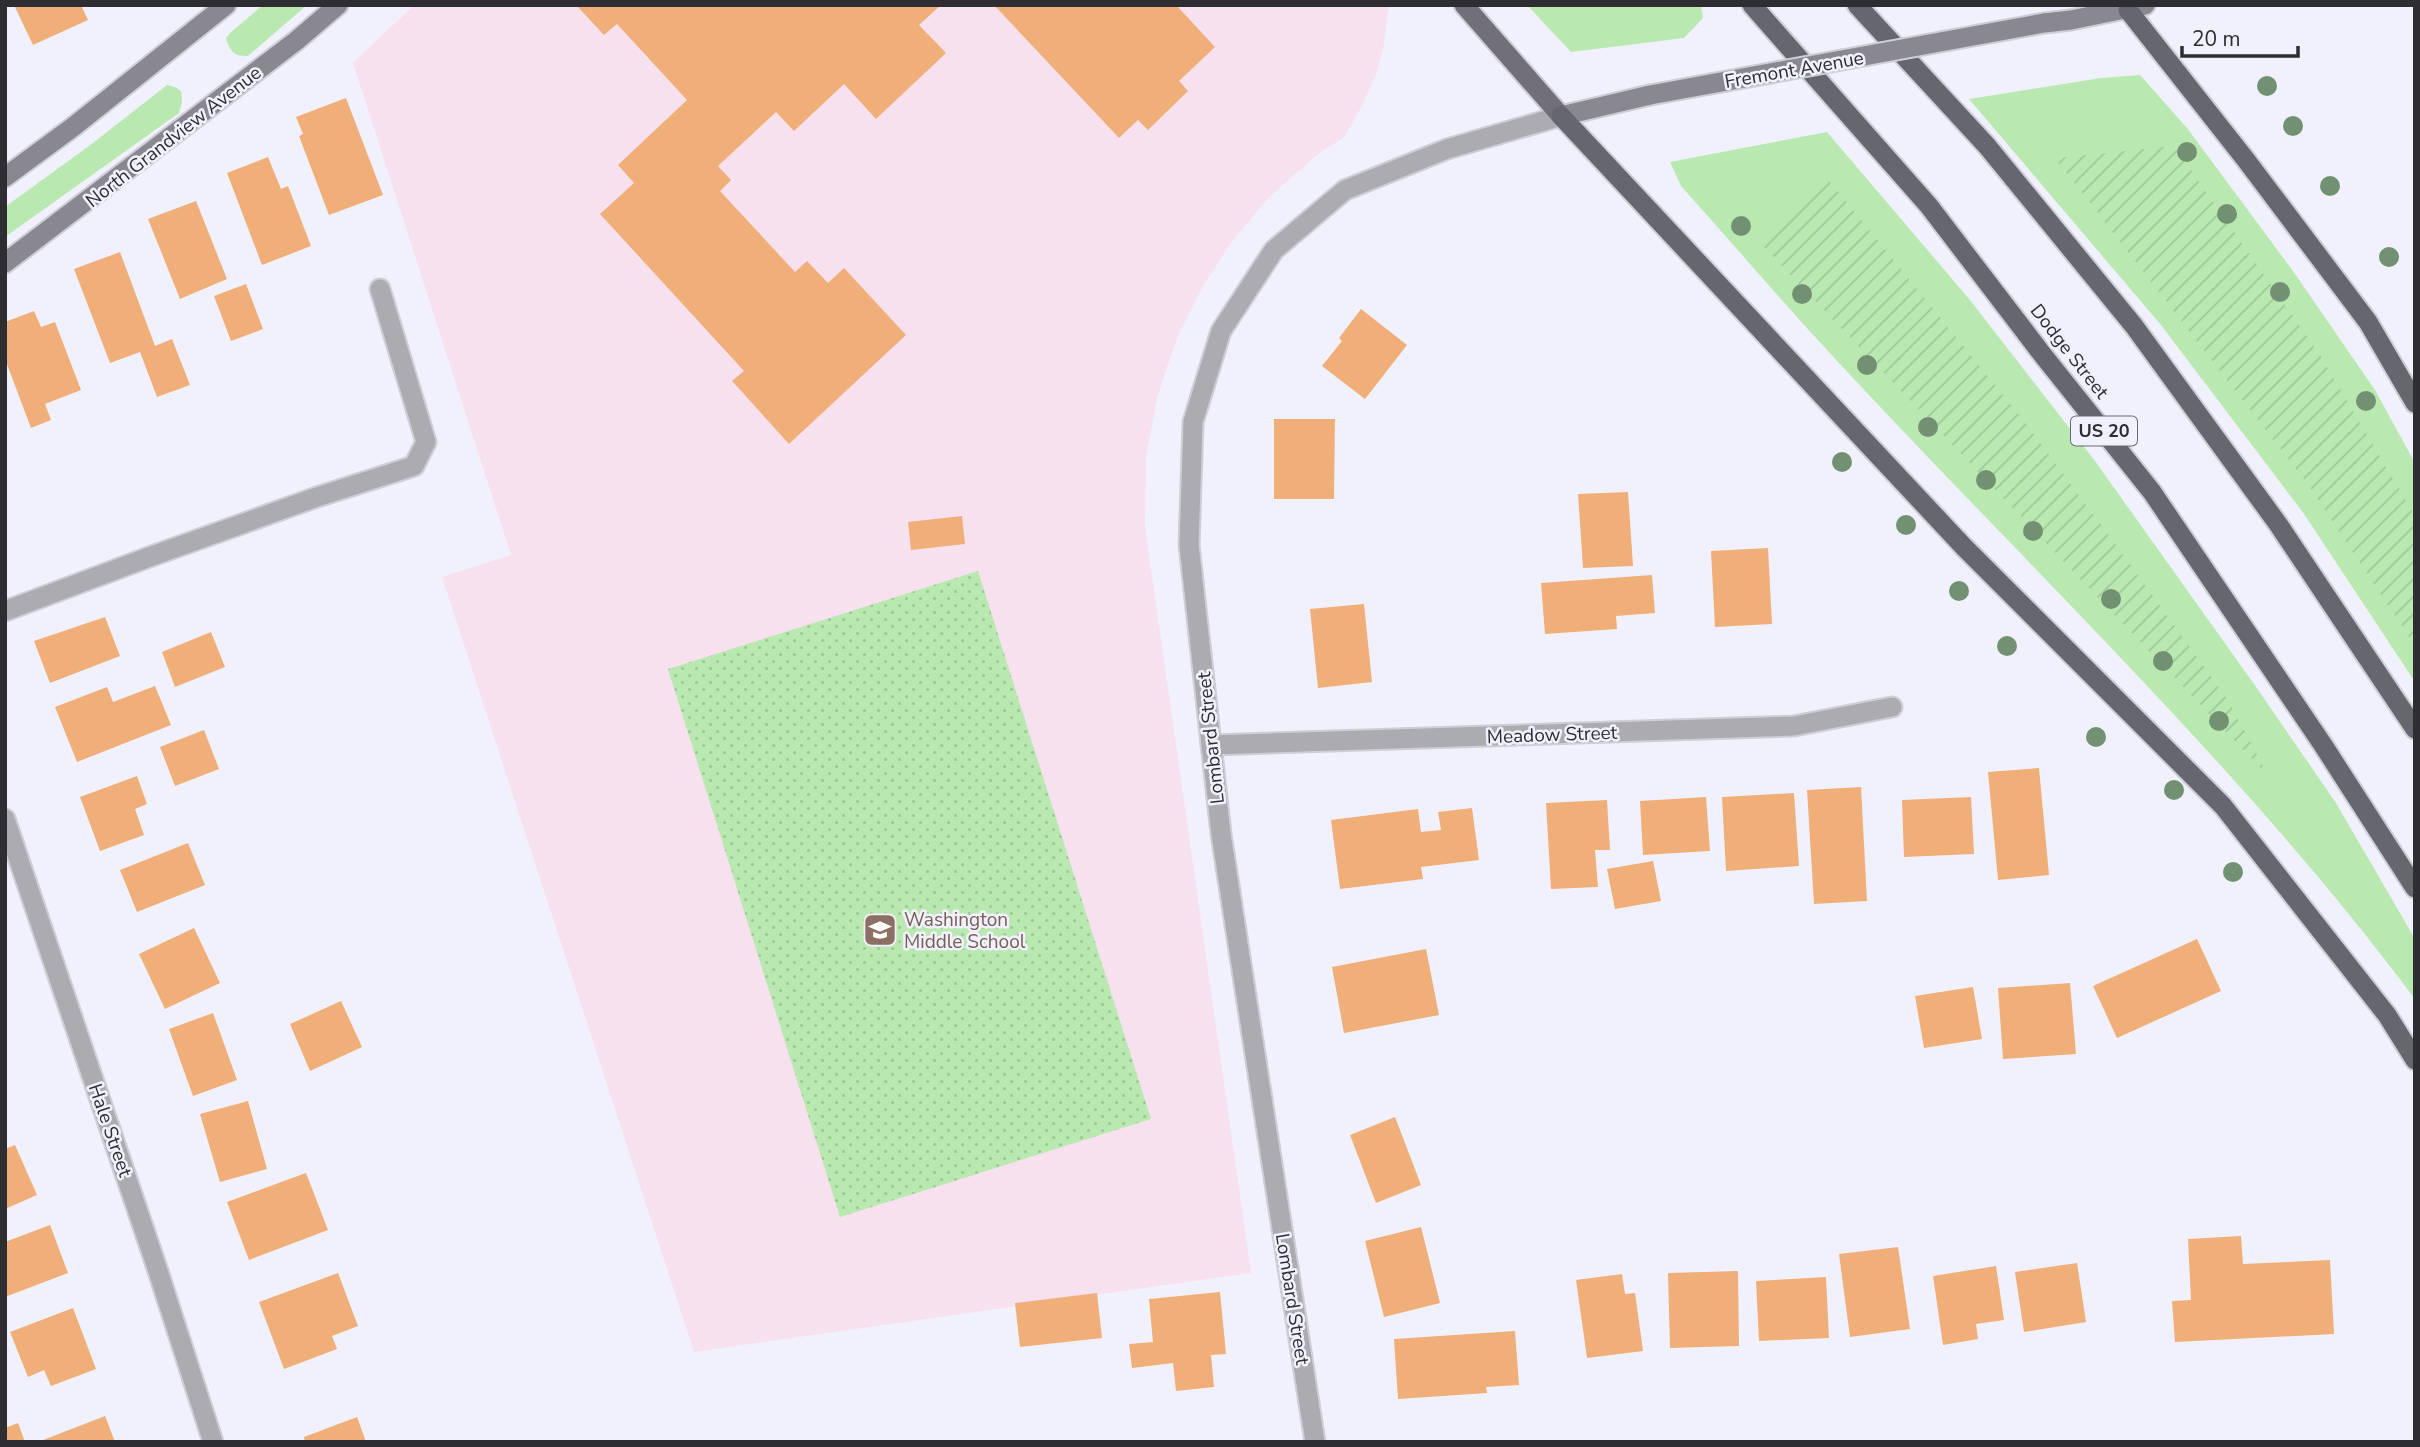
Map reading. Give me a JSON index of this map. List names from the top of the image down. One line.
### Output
{"streets":{"highway":["Dodge Street","US 20"],"main road":["Fremont Avenue","North Grandview Avenue"],"street":["Meadow Street","Lombard Street","Hale Street"]},"crossings":[["Fremont Avenue","Lombard Street"],["Meadow Street","Lombard Street"]],"places":{"school or university":["Washington Middle School"]},"scale_bar":"20 m"}
